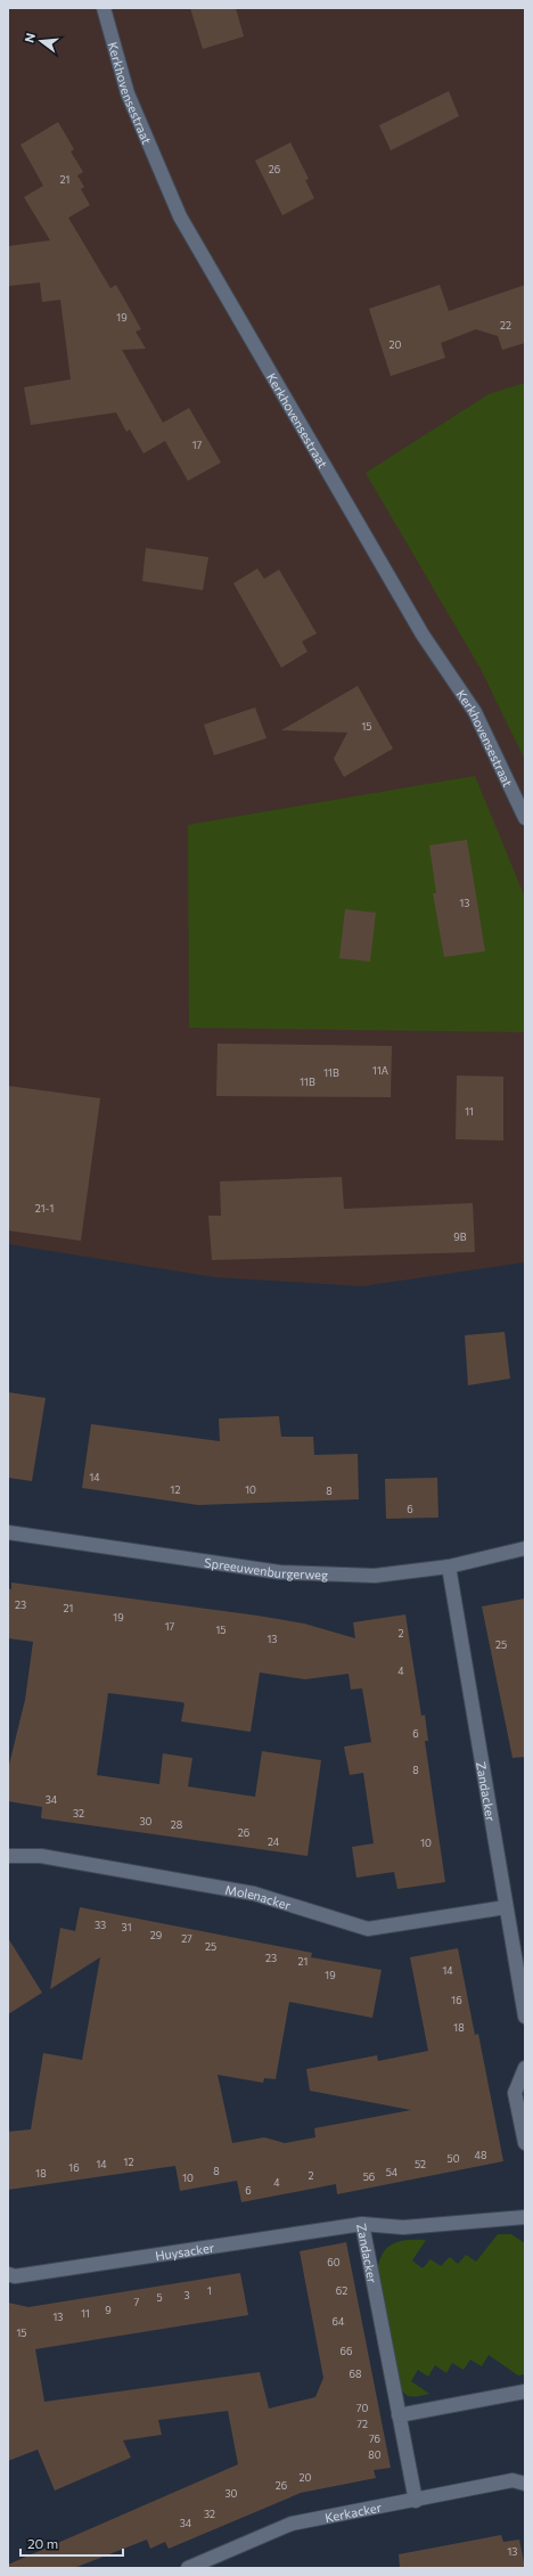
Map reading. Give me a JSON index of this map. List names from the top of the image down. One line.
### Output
{"streets":{"street":["Kerkhovensestraat","Spreeuwenburgerweg","Zandacker","Molenacker","Huysacker","Kerkacker"]},"crossings":[["Spreeuwenburgerweg","Zandacker"],["Zandacker","Molenacker"],["Zandacker","Huysacker"],["Zandacker","Kerkacker"]],"house_numbers":["26","21","19","22","20","17","15","13","11A","11B","11B","11","21-1","9B","14","12","10","8","6","23","21","19","17","15","2","13","25","4","6","8","34","32","30","28","26","24","10","33","31","29","27","25","23","21","14","19","16","18","48","50","12","14","52","16","8","54","18","2","56","10","4","6","60","1","62","3","5","7","9","11","13","64","15","66","68","70","72","76","80","20","26","30","32","34","13"],"scale_bar":"20 m","north":"left"}
